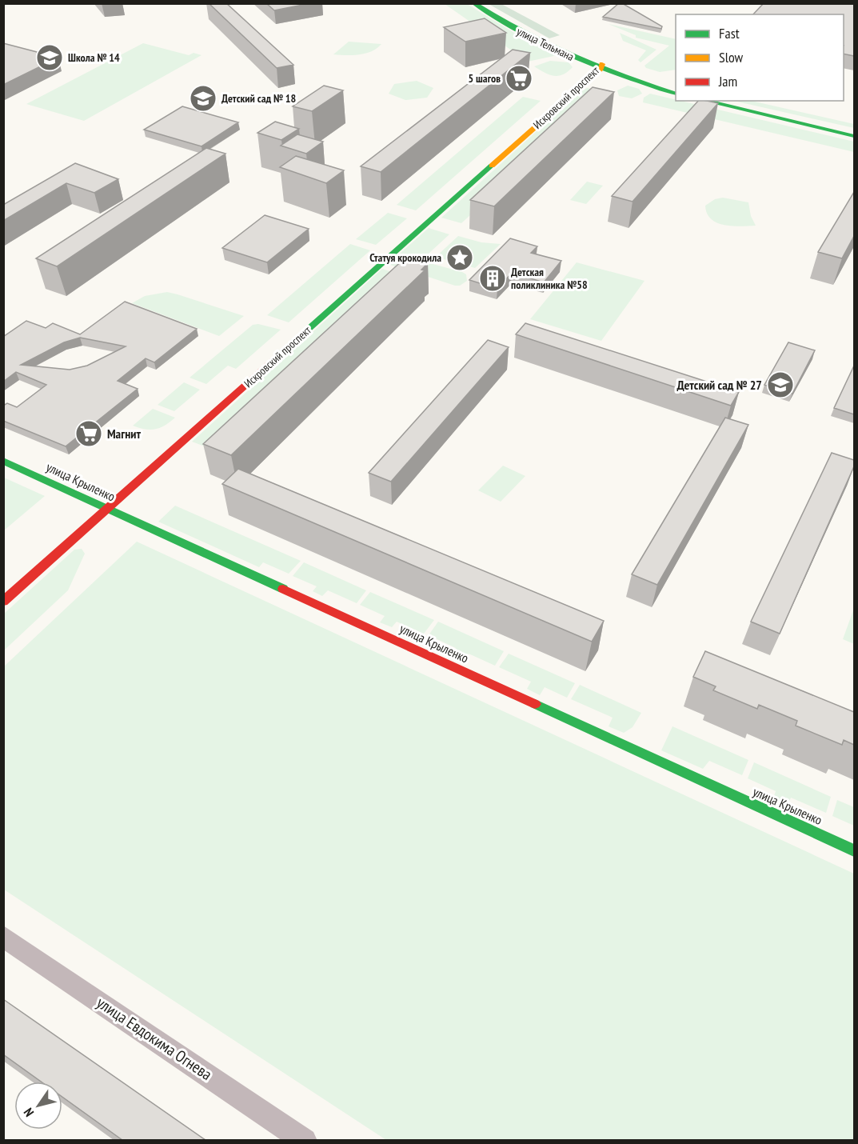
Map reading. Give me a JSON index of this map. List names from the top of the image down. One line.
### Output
{"streets":{"street":["улица Тельмана","Искровский проспект","улица Крыленко","улица Евдокима Огнева"]},"crossings":[["улица Тельмана","Искровский проспект"],["Искровский проспект","улица Крыленко"]],"places":{"school or university":["Школа № 14","Детский сад № 18","Детский сад № 27"],"supermarket":["5 шагов","Магнит"],"place":["Статуя крокодила"],"building":["Детская поликлиника №58"]},"legend":["Fast","Slow","Jam"],"north":"bottom left"}
